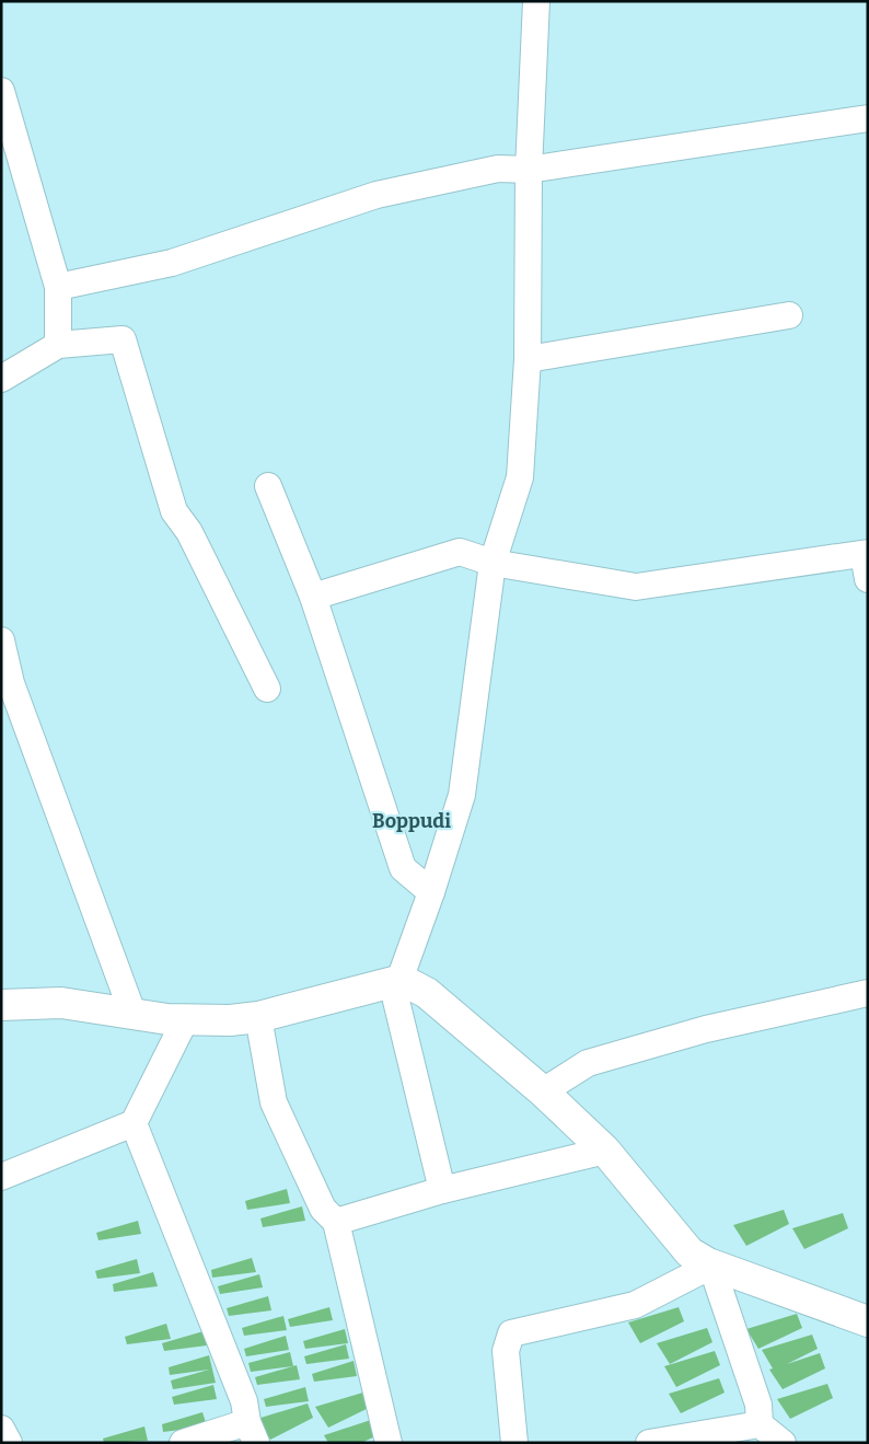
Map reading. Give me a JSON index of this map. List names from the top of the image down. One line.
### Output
{"districts":["Boppudi"]}
